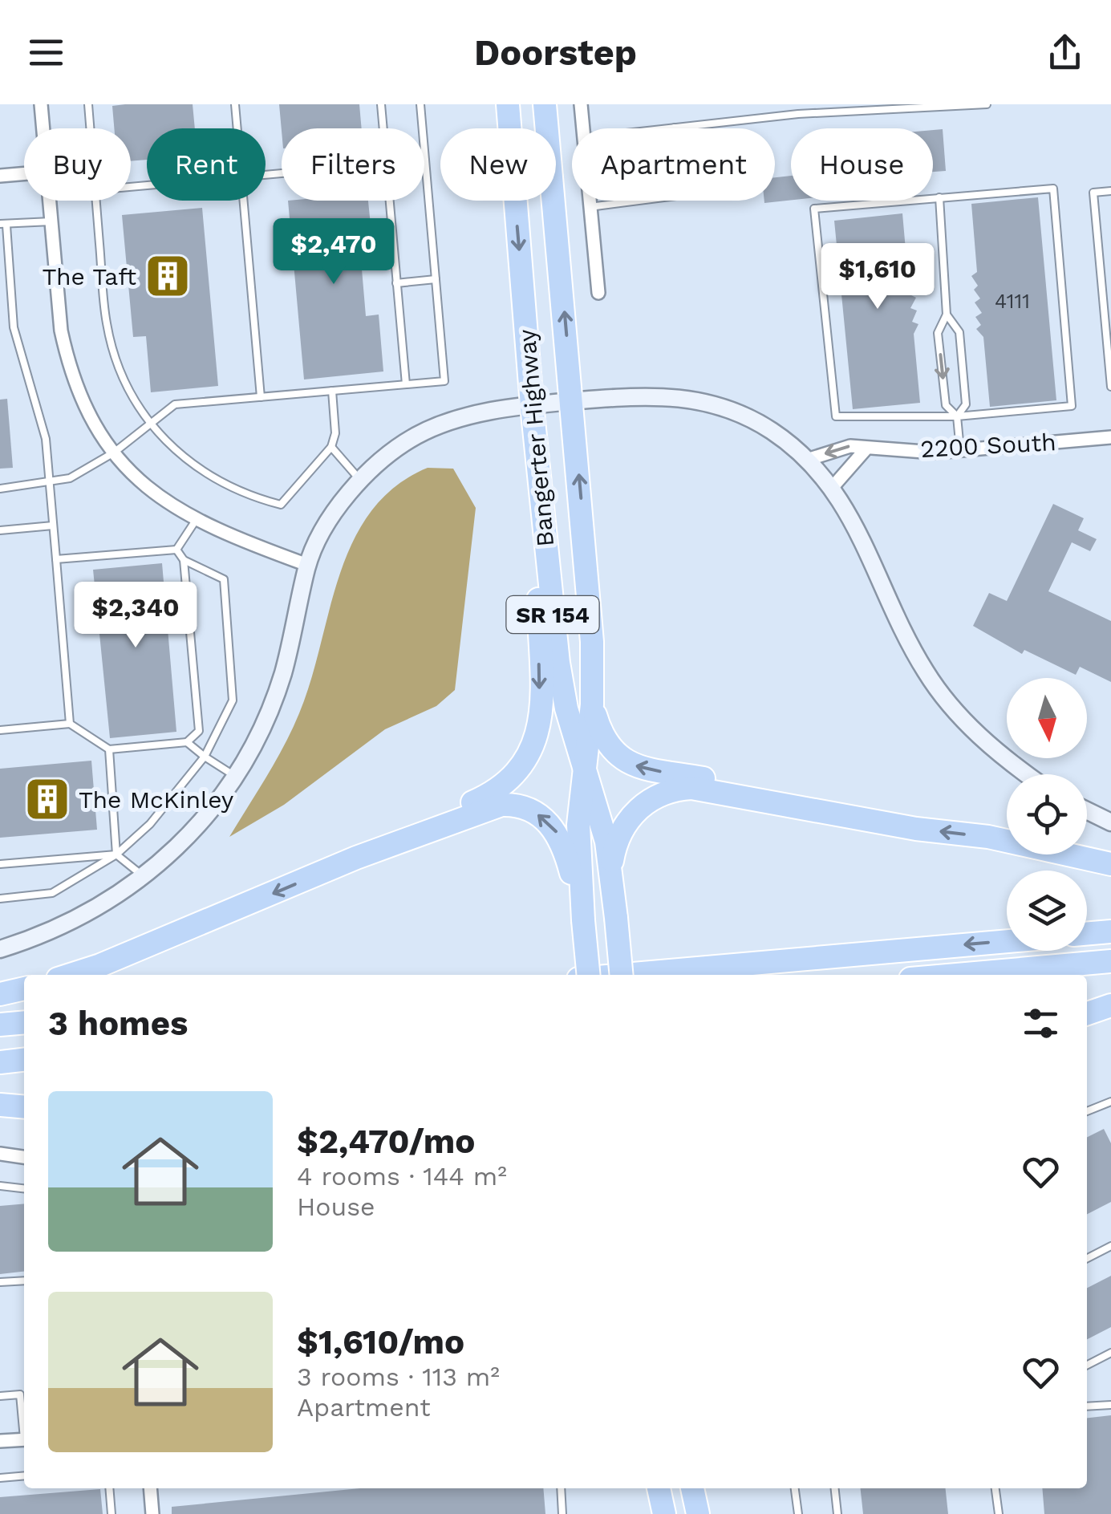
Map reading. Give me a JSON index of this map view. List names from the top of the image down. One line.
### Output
{"streets":{"highway":["Bangerter Highway","SR 154"],"street":["2200 South"]},"places":{"building":["The Taft","The McKinley"]},"house_numbers":["4111"],"north":"bottom","page":{"header":"Doorstep","chip":["Buy","Rent","Filters","New","Apartment","House"],"price":["$2,470","$1,610","$2,340"],"heading":"3 homes","list":[{"name":"$2,470/mo","note":"4 rooms · 144 m² · House"},{"name":"$1,610/mo","note":"3 rooms · 113 m² · Apartment"}]}}
